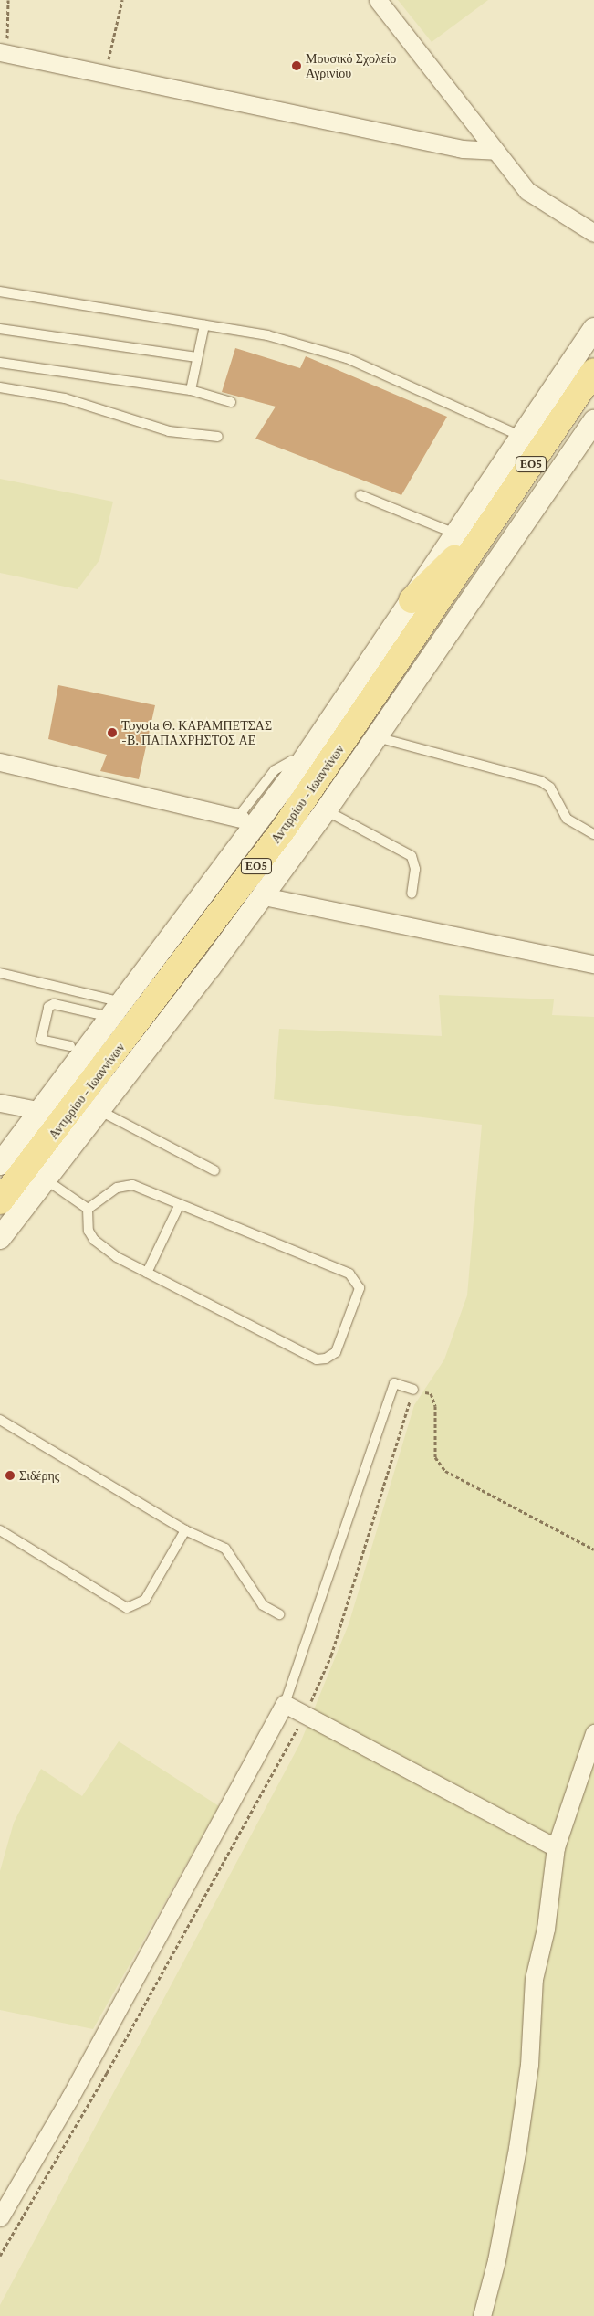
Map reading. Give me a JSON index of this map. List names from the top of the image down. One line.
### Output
{"streets":{"main road":["ΕΟ5","Αντιρρίου - Ιωαννίνων"]},"places":["Μουσικό Σχολείο Αγρινίου","Toyota Θ. ΚΑΡΑΜΠΕΤΣΑΣ -Β. ΠΑΠΑΧΡΗΣΤΟΣ ΑΕ","Σιδέρης"]}
